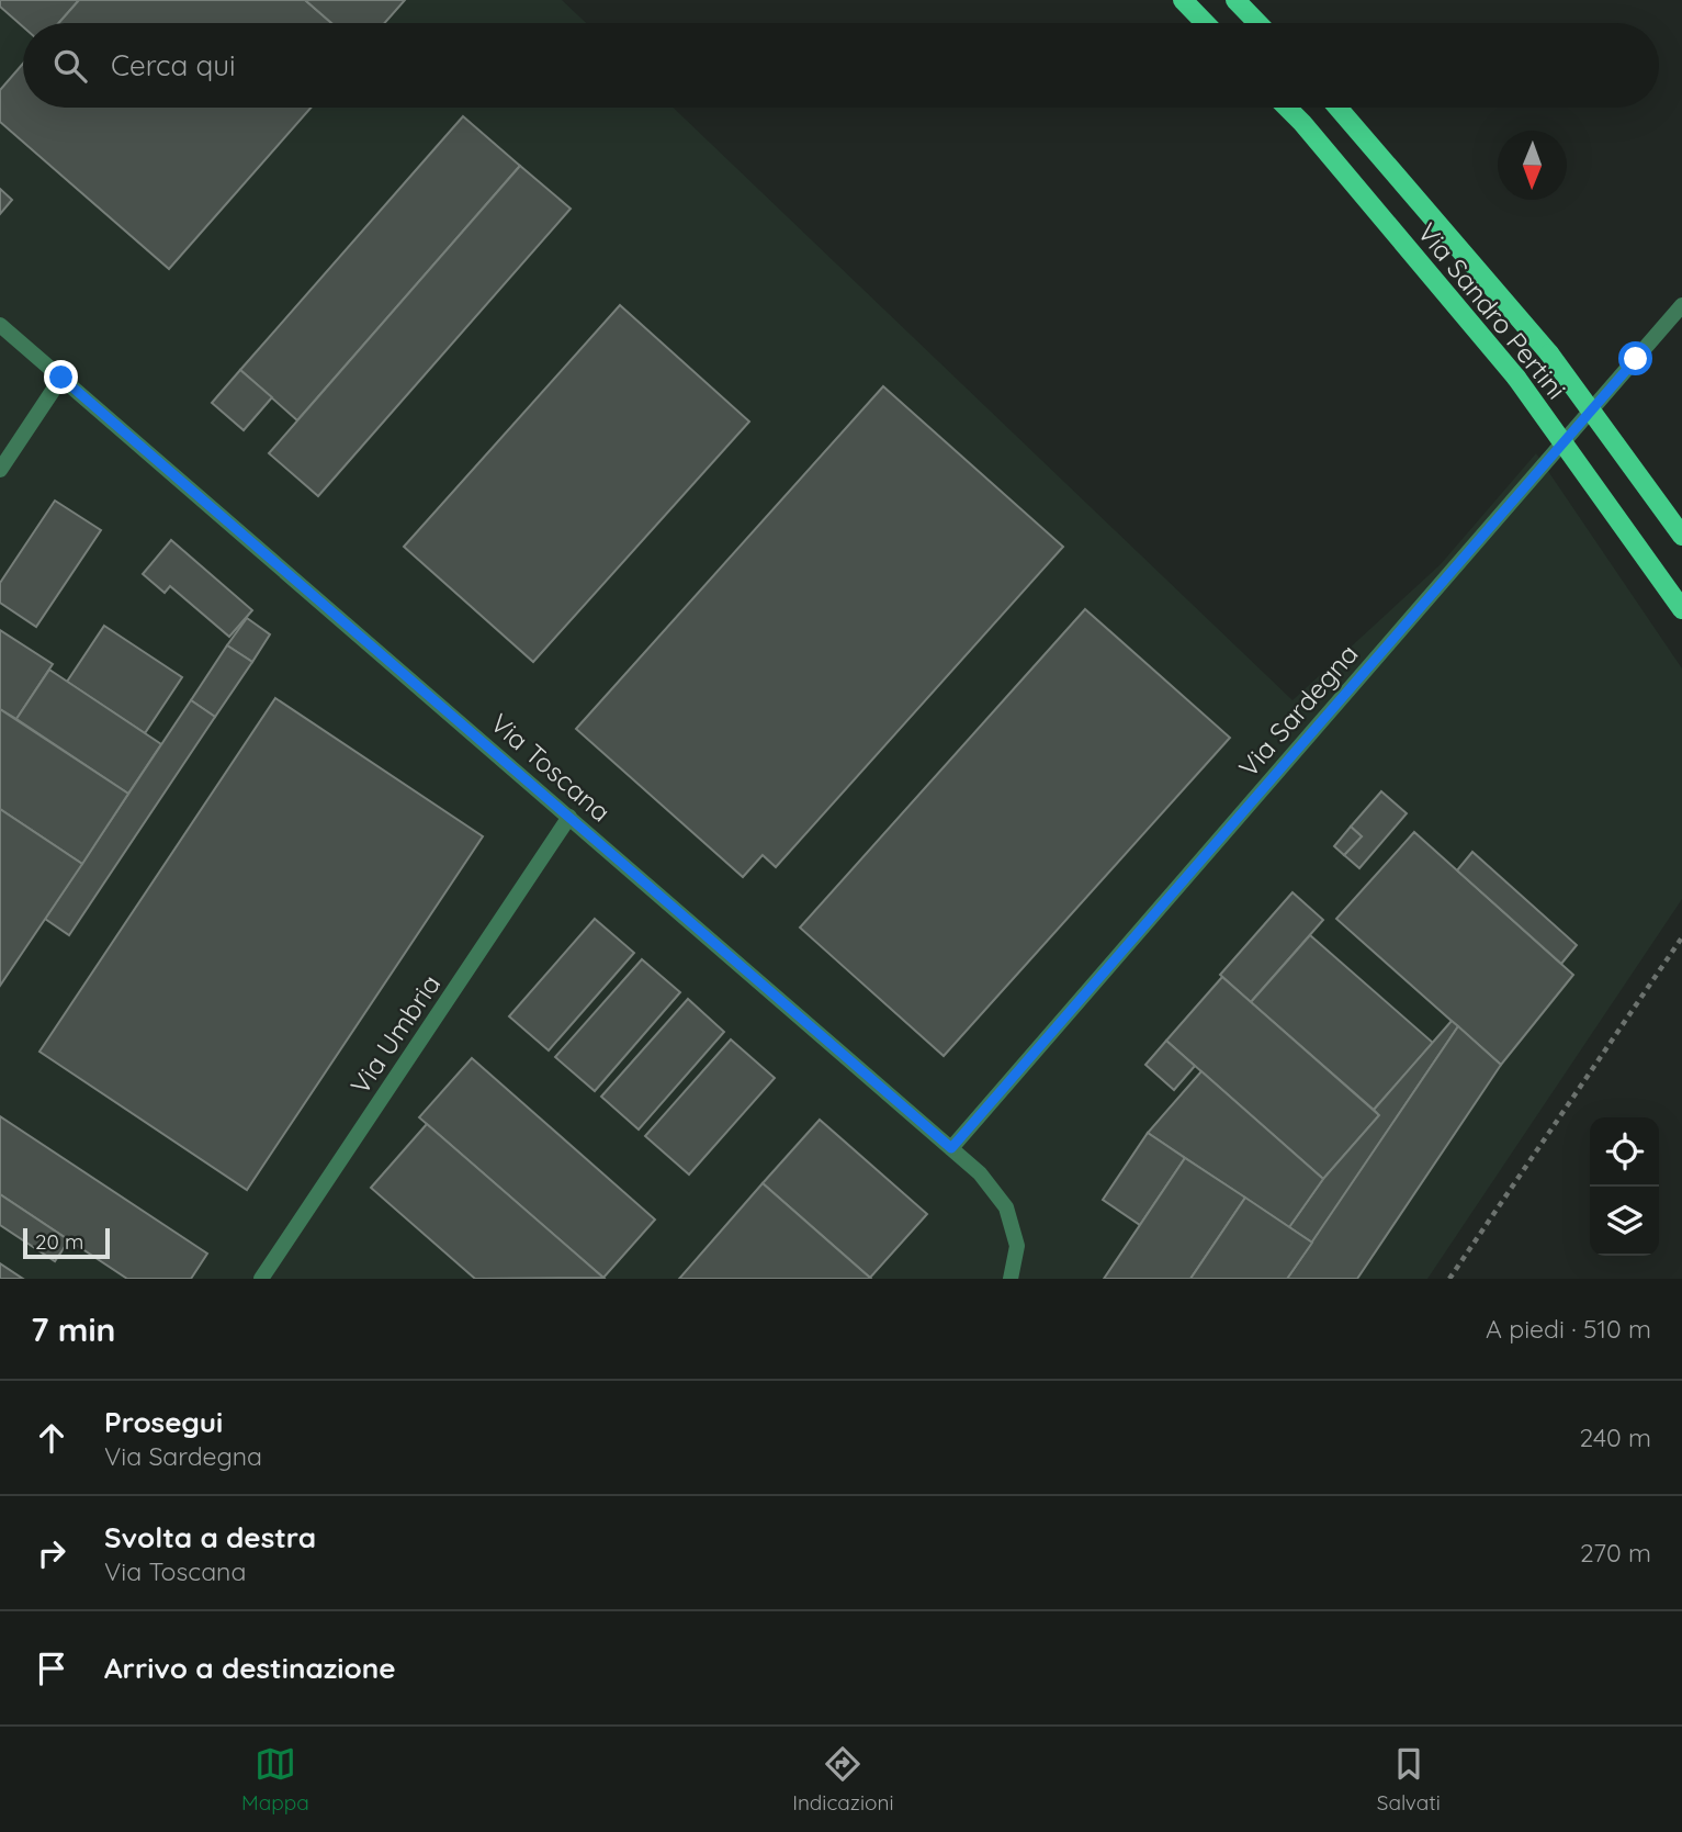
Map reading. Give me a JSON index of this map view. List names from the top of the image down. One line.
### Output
{"streets":{"main road":["Via Sandro Pertini"],"street":["Via Sardegna","Via Toscana","Via Umbria"]},"crossings":[["Via Sardegna","Via Toscana"],["Via Toscana","Via Umbria"]],"scale_bar":"20 m","north":"bottom","page":{"search":"Cerca qui","scale":"20 m","heading":["7 min","A piedi · 510 m"],"list":[["Prosegui","Via Sardegna","240 m"],["Svolta a destra","Via Toscana","270 m"],"Arrivo a destinazione"],"nav":["Mappa","Indicazioni","Salvati"]}}
